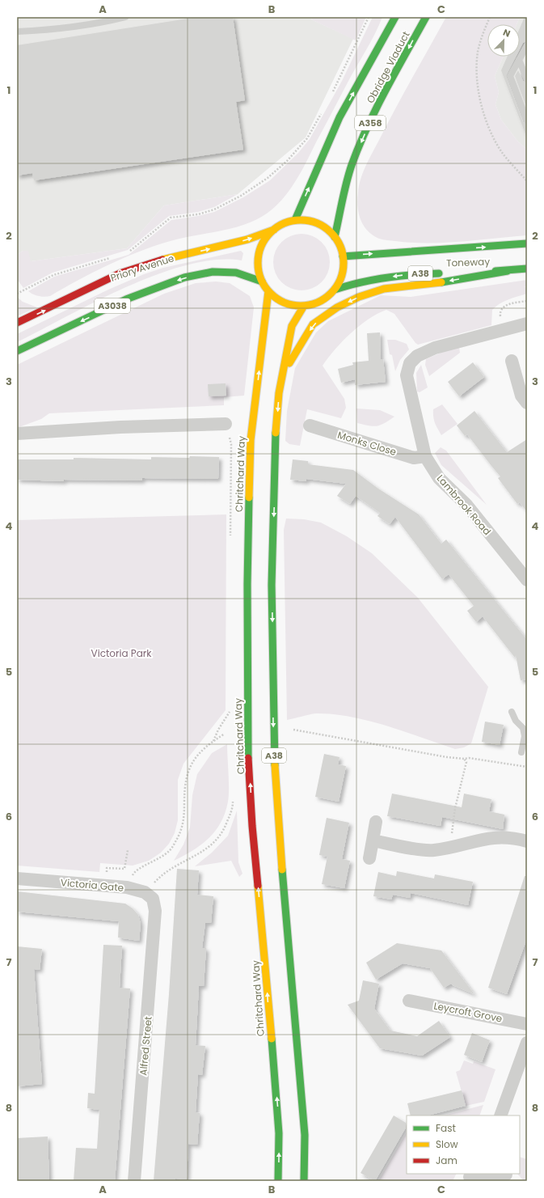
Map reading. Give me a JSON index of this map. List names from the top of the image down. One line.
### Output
{"streets":{"main road":["Obridge Viaduct","A358","Toneway","Priory Avenue","A38","A3038","Chritchard Way"],"street":["Monks Close","Lambrook Road","Victoria Gate","Leycroft Grove","Alfred Street"]},"crossings":[["Obridge Viaduct","Toneway"],["Obridge Viaduct","Priory Avenue"],["Obridge Viaduct","A38"],["Obridge Viaduct","A3038"],["Obridge Viaduct","Chritchard Way"],["Toneway","Priory Avenue"],["Toneway","A38"],["Toneway","A3038"],["Toneway","Chritchard Way"],["Priory Avenue","A38"],["Priory Avenue","A3038"],["Priory Avenue","Chritchard Way"],["A38","A3038"],["A38","Chritchard Way"],["A3038","Chritchard Way"],["Monks Close","Lambrook Road"],["Victoria Gate","Alfred Street"]],"parks":["Victoria Park"],"legend":["Fast","Slow","Jam"],"north":"top right","grid":{"columns":["A","B","C"],"rows":["1","2","3","4","5","6","7","8"]}}
